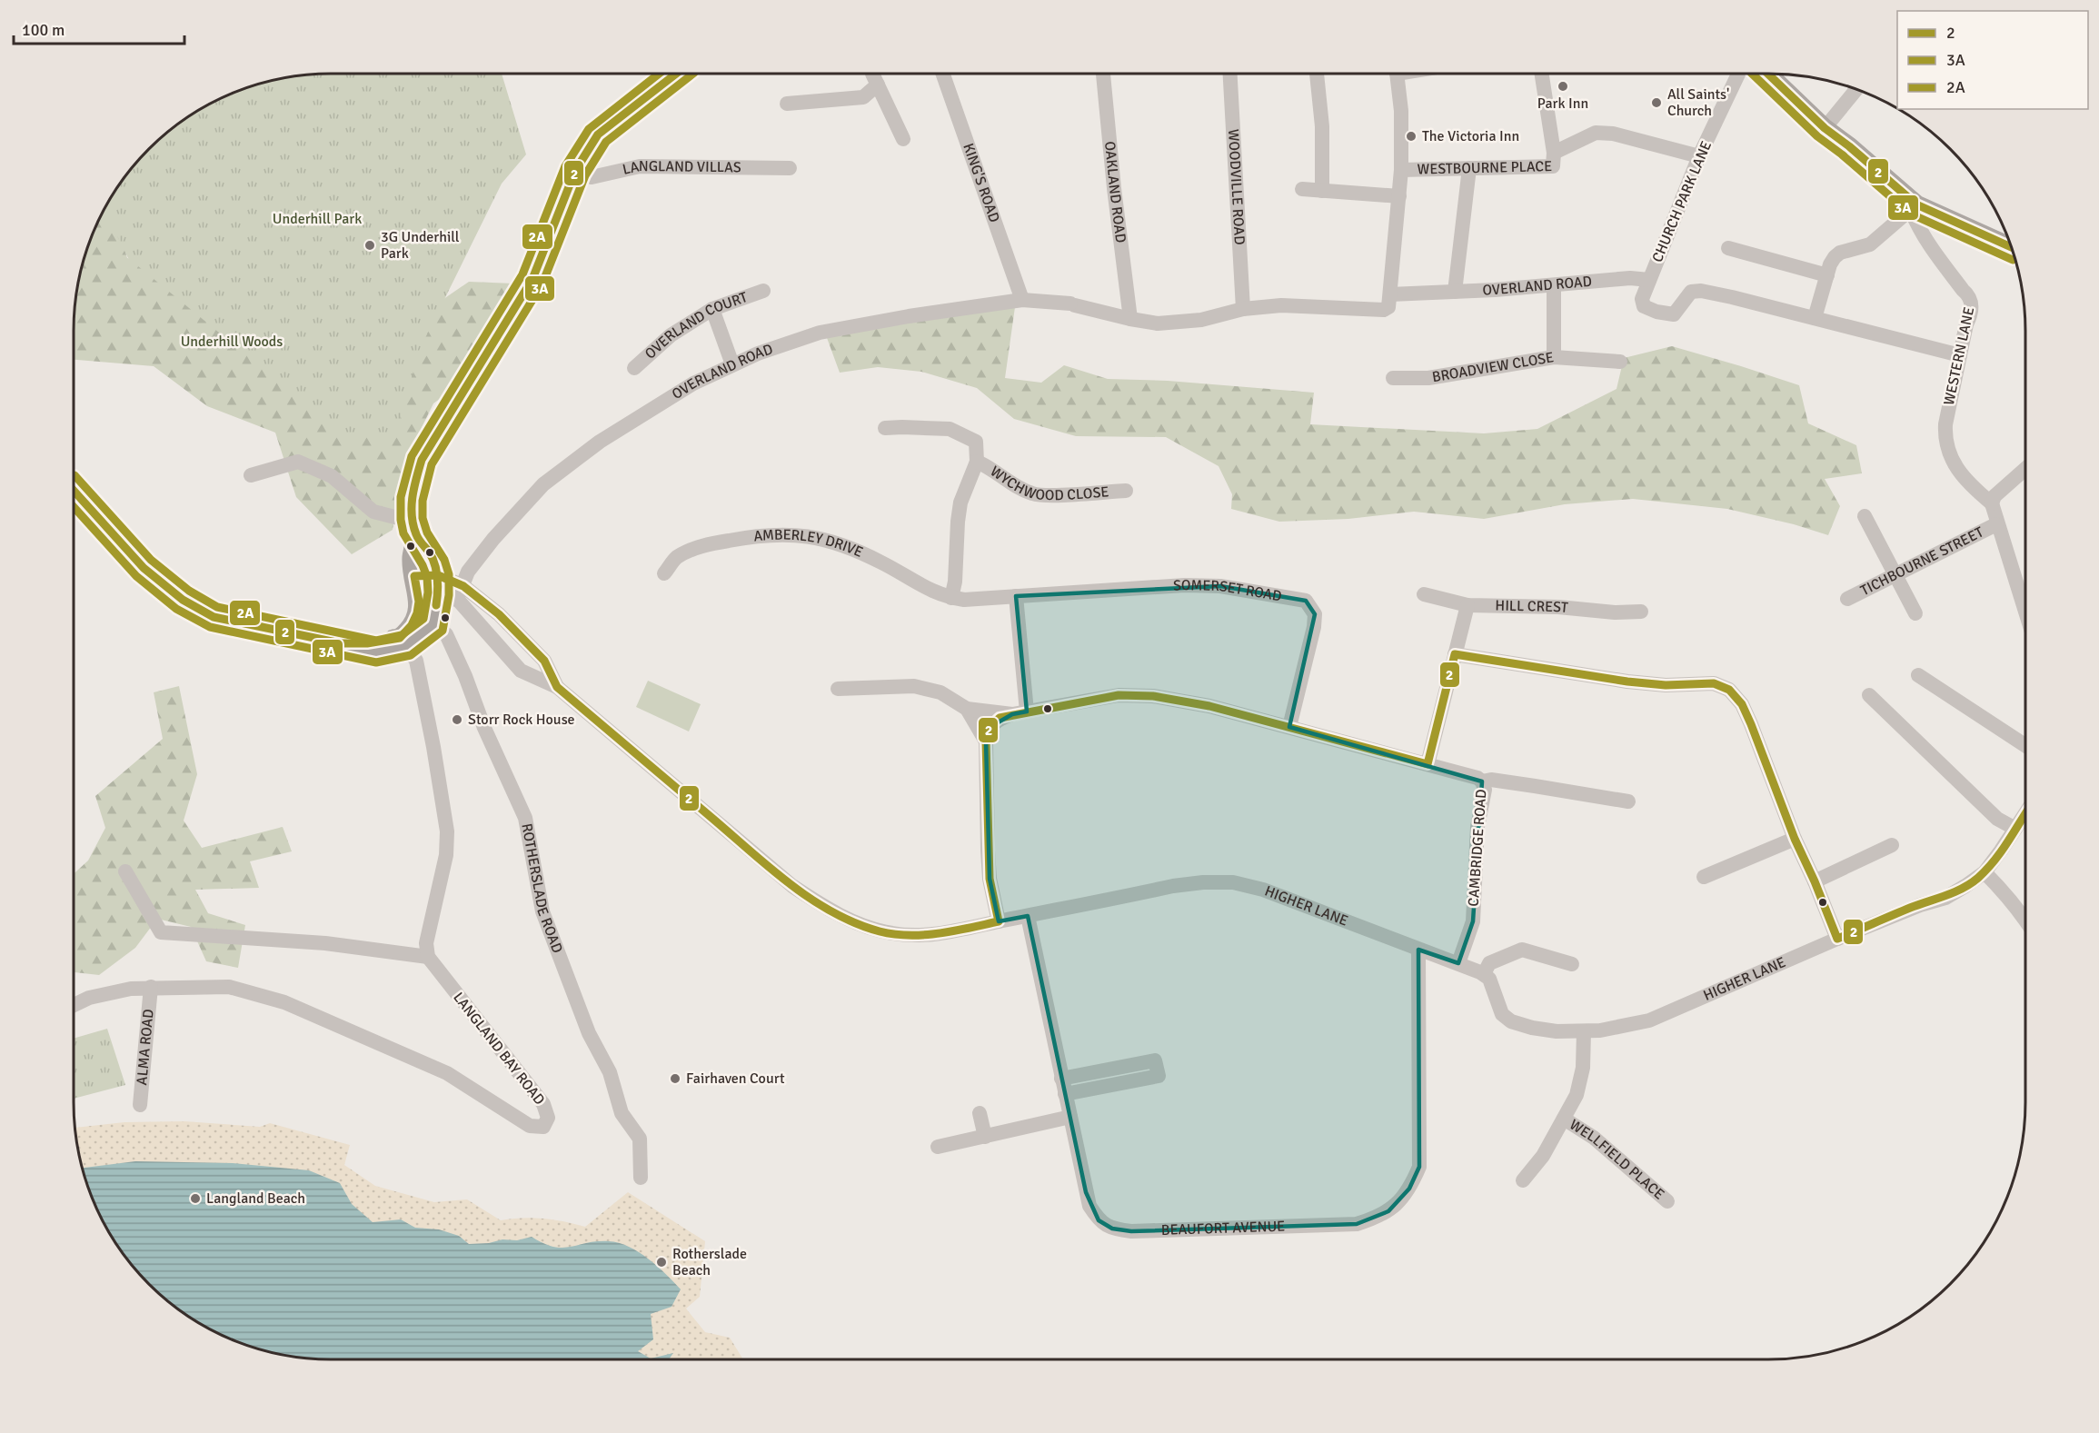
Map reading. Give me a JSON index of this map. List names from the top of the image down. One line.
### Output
{"streets":{"street":["WESTBOURNE PLACE","LANGLAND VILLAS","KING'S ROAD","WOODVILLE ROAD","OAKLAND ROAD","CHURCH PARK LANE","OVERLAND ROAD","OVERLAND COURT","WESTERN LANE","BROADVIEW CLOSE","WYCHWOOD CLOSE","AMBERLEY DRIVE","TICHBOURNE STREET","SOMERSET ROAD","HILL CREST","CAMBRIDGE ROAD","ROTHERSLADE ROAD","HIGHER LANE","ALMA ROAD","LANGLAND BAY ROAD","WELLFIELD PLACE","BEAUFORT AVENUE"]},"crossings":[["KING'S ROAD","OVERLAND ROAD"],["WOODVILLE ROAD","OVERLAND ROAD"],["OAKLAND ROAD","OVERLAND ROAD"],["CHURCH PARK LANE","OVERLAND ROAD"],["OVERLAND ROAD","BROADVIEW CLOSE"],["OVERLAND ROAD","HIGHER LANE"],["WYCHWOOD CLOSE","AMBERLEY DRIVE"],["WYCHWOOD CLOSE","SOMERSET ROAD"],["AMBERLEY DRIVE","SOMERSET ROAD"],["SOMERSET ROAD","CAMBRIDGE ROAD"],["CAMBRIDGE ROAD","HIGHER LANE"],["HIGHER LANE","WELLFIELD PLACE"],["HIGHER LANE","BEAUFORT AVENUE"],["ALMA ROAD","LANGLAND BAY ROAD"]],"parks":["Underhill Park","Underhill Woods"],"places":["Park Inn","All Saints' Church","The Victoria Inn","3G Underhill Park","Storr Rock House","Fairhaven Court","Langland Beach","Rotherslade Beach"],"lines":["transit line 2","transit line 3A","transit line 2A"],"legend":["2","3A","2A"],"scale_bar":"100 m"}
